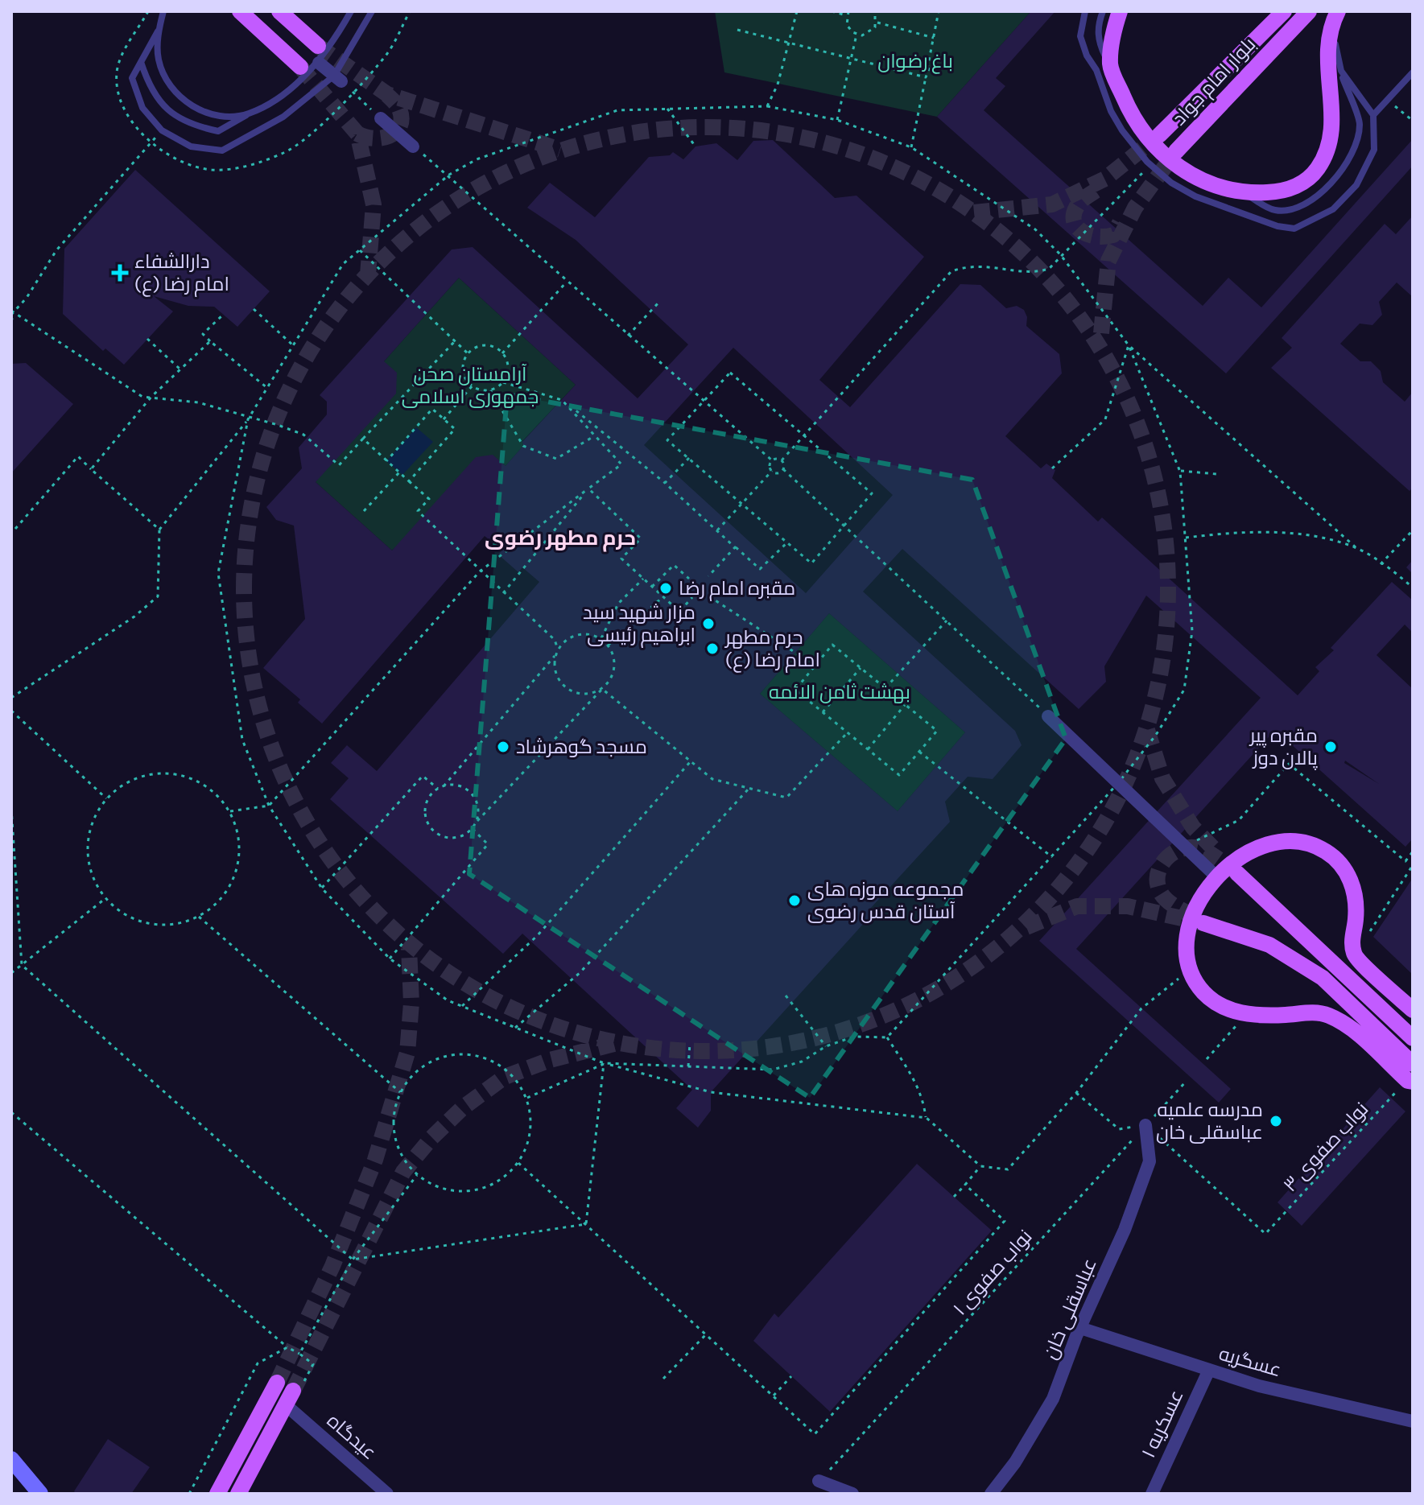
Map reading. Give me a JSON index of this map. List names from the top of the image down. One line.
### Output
{"streets":{"main road":["بلوار امام جواد"],"street":["عباسقلی خان","عسگریه","عسکریه ۱","عیدگاه"],"path":["نواب صفوی ۳","نواب صفوی ۱"]},"crossings":[["نواب صفوی ۳","نواب صفوی ۱"],["نواب صفوی ۳","عباسقلی خان"],["نواب صفوی ۱","عباسقلی خان"],["عباسقلی خان","عسگریه"],["عسگریه","عسکریه ۱"]],"districts":["حرم مطهر رضوی"],"parks":["باغ رضوان","آرامستان صحن جمهوری اسلامی","بهشت ثامن الائمه"],"places":{"health":["دارالشفاء امام رضا (ع)"],"other":["مقبره امام رضا","مزار شهید سید ابراهیم رئیسی","حرم مطهر امام رضا (ع)","مسجد گوهرشاد","مقبره پیر پالان دوز","مجموعه موزه های آستان قدس رضوی","مدرسه علمیه عباسقلی خان"]}}
